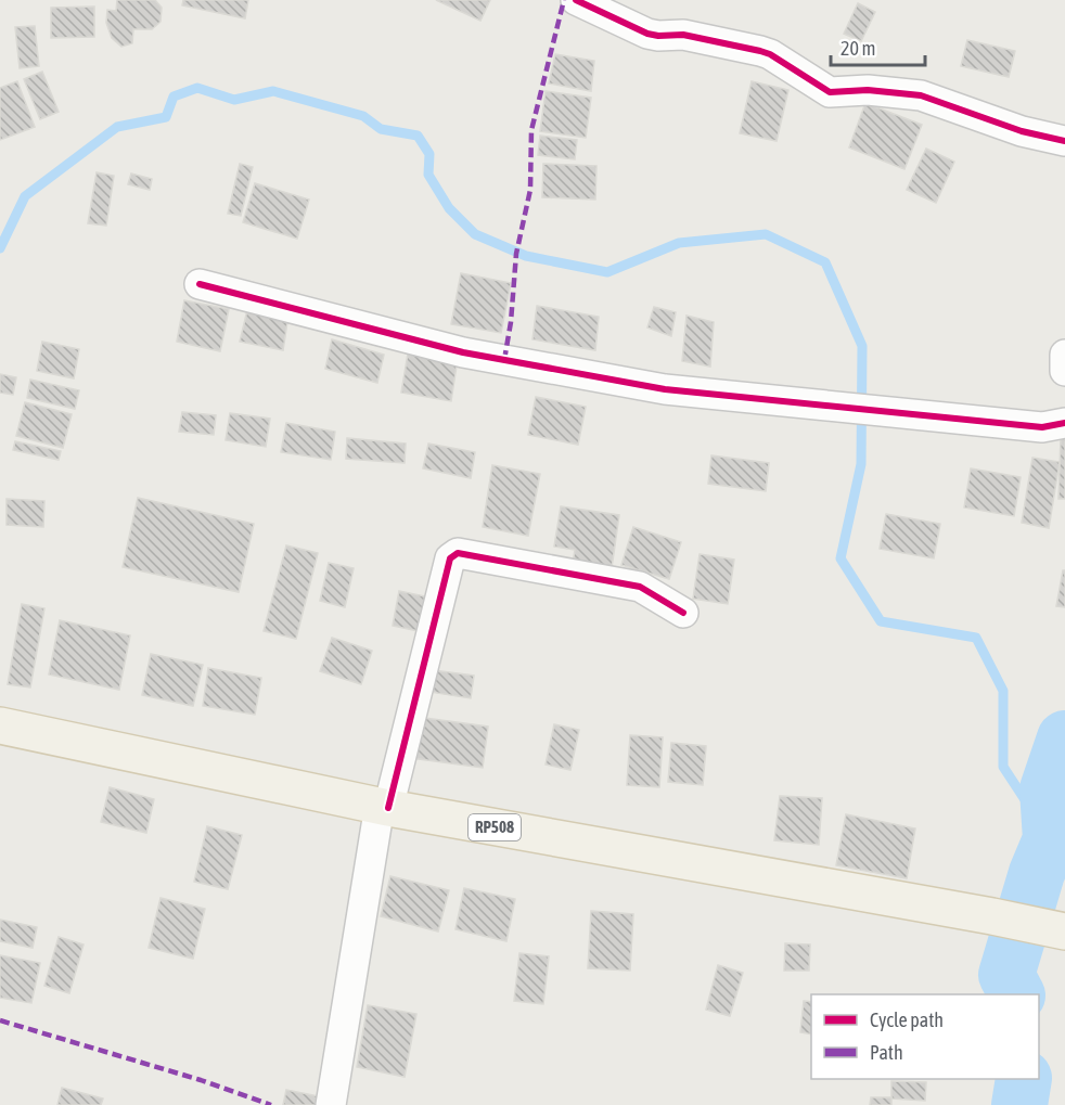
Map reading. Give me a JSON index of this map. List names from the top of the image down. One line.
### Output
{"streets":{"main road":["RP508"]},"legend":["Cycle path","Path"],"scale_bar":"20 m"}
